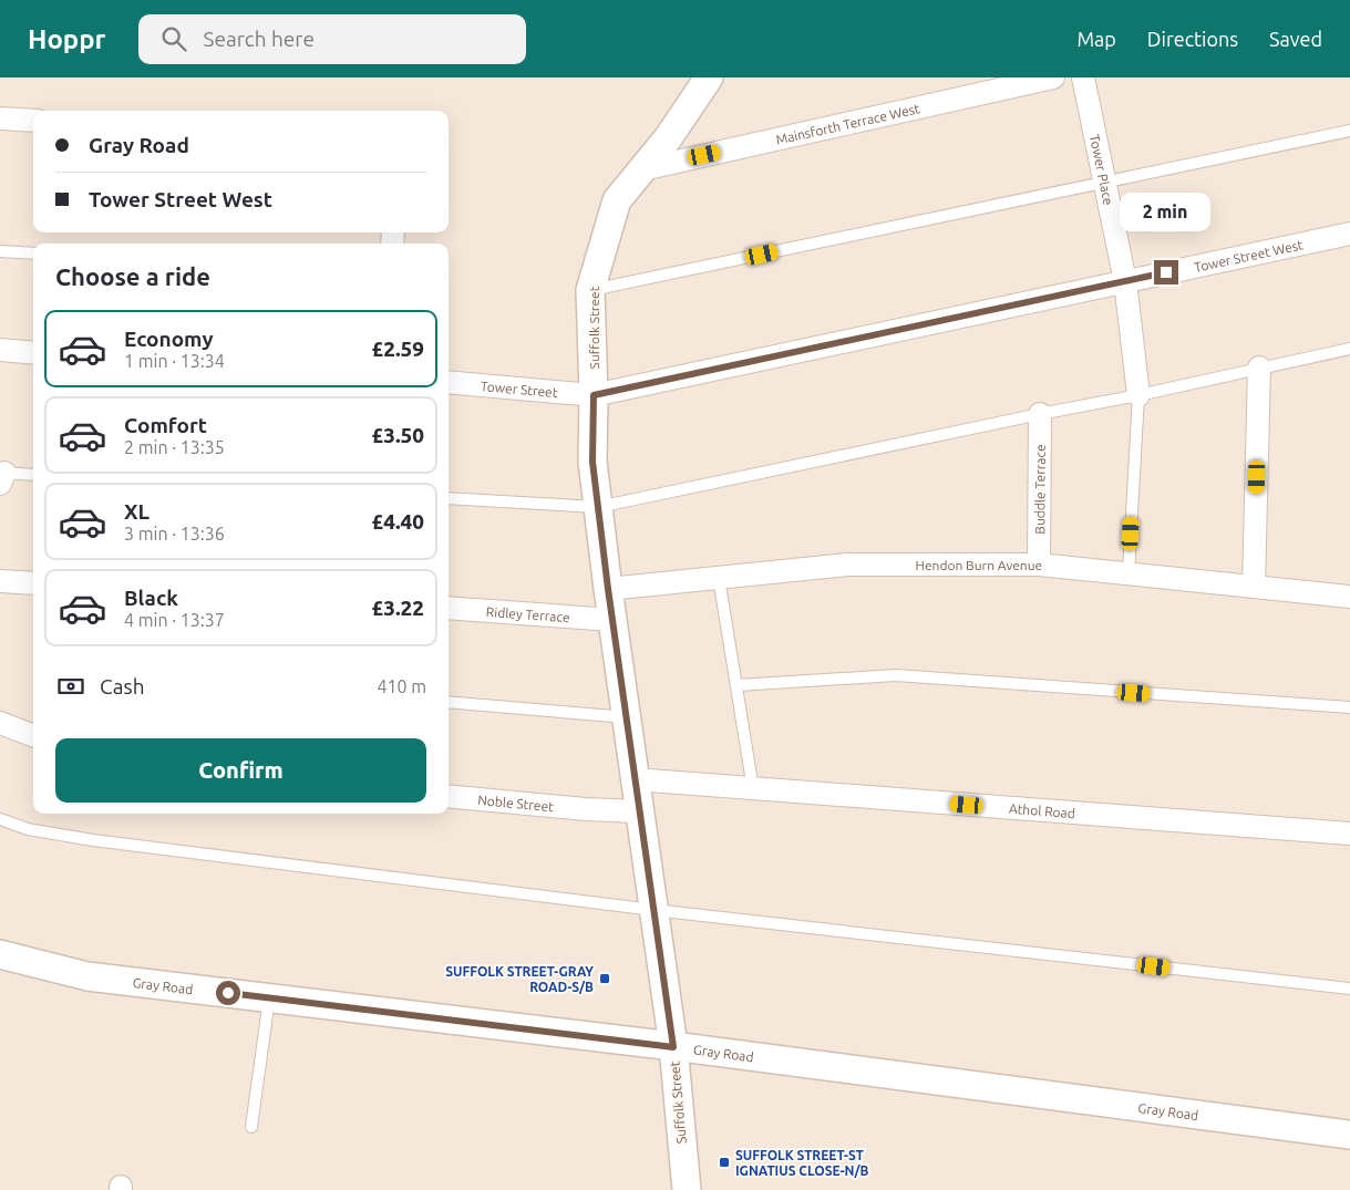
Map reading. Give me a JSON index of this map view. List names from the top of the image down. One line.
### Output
{"streets":{"street":["Mainsforth Terrace West","Tower Place","Tower Street West","Suffolk Street","Tower Street","Buddle Terrace","Hendon Burn Avenue","Ridley Terrace","Noble Street","Athol Road","Gray Road"]},"crossings":[["Mainsforth Terrace West","Suffolk Street"],["Tower Place","Tower Street West"],["Tower Street West","Suffolk Street"],["Tower Street West","Tower Street"],["Suffolk Street","Tower Street"],["Suffolk Street","Hendon Burn Avenue"],["Suffolk Street","Ridley Terrace"],["Suffolk Street","Noble Street"],["Suffolk Street","Athol Road"],["Suffolk Street","Gray Road"],["Buddle Terrace","Hendon Burn Avenue"]],"places":{"transit":["SUFFOLK STREET-GRAY ROAD-S/B","SUFFOLK STREET-ST IGNATIUS CLOSE-N/B"]},"page":{"header":"Hoppr","search":"Search here","nav":["Map","Directions","Saved"],"banner":["Gray Road","Tower Street West"],"bubble":"2 min","heading":"Choose a ride","list":[{"name":"Economy","note":"1 min · 13:34","value":"£2.59"},{"name":"Comfort","note":"2 min · 13:35","value":"£3.50"},{"name":"XL","note":"3 min · 13:36","value":"£4.40"},{"name":"Black","note":"4 min · 13:37","value":"£3.22"}],"pay":["Cash","410 m"],"buttons":"Confirm"}}
